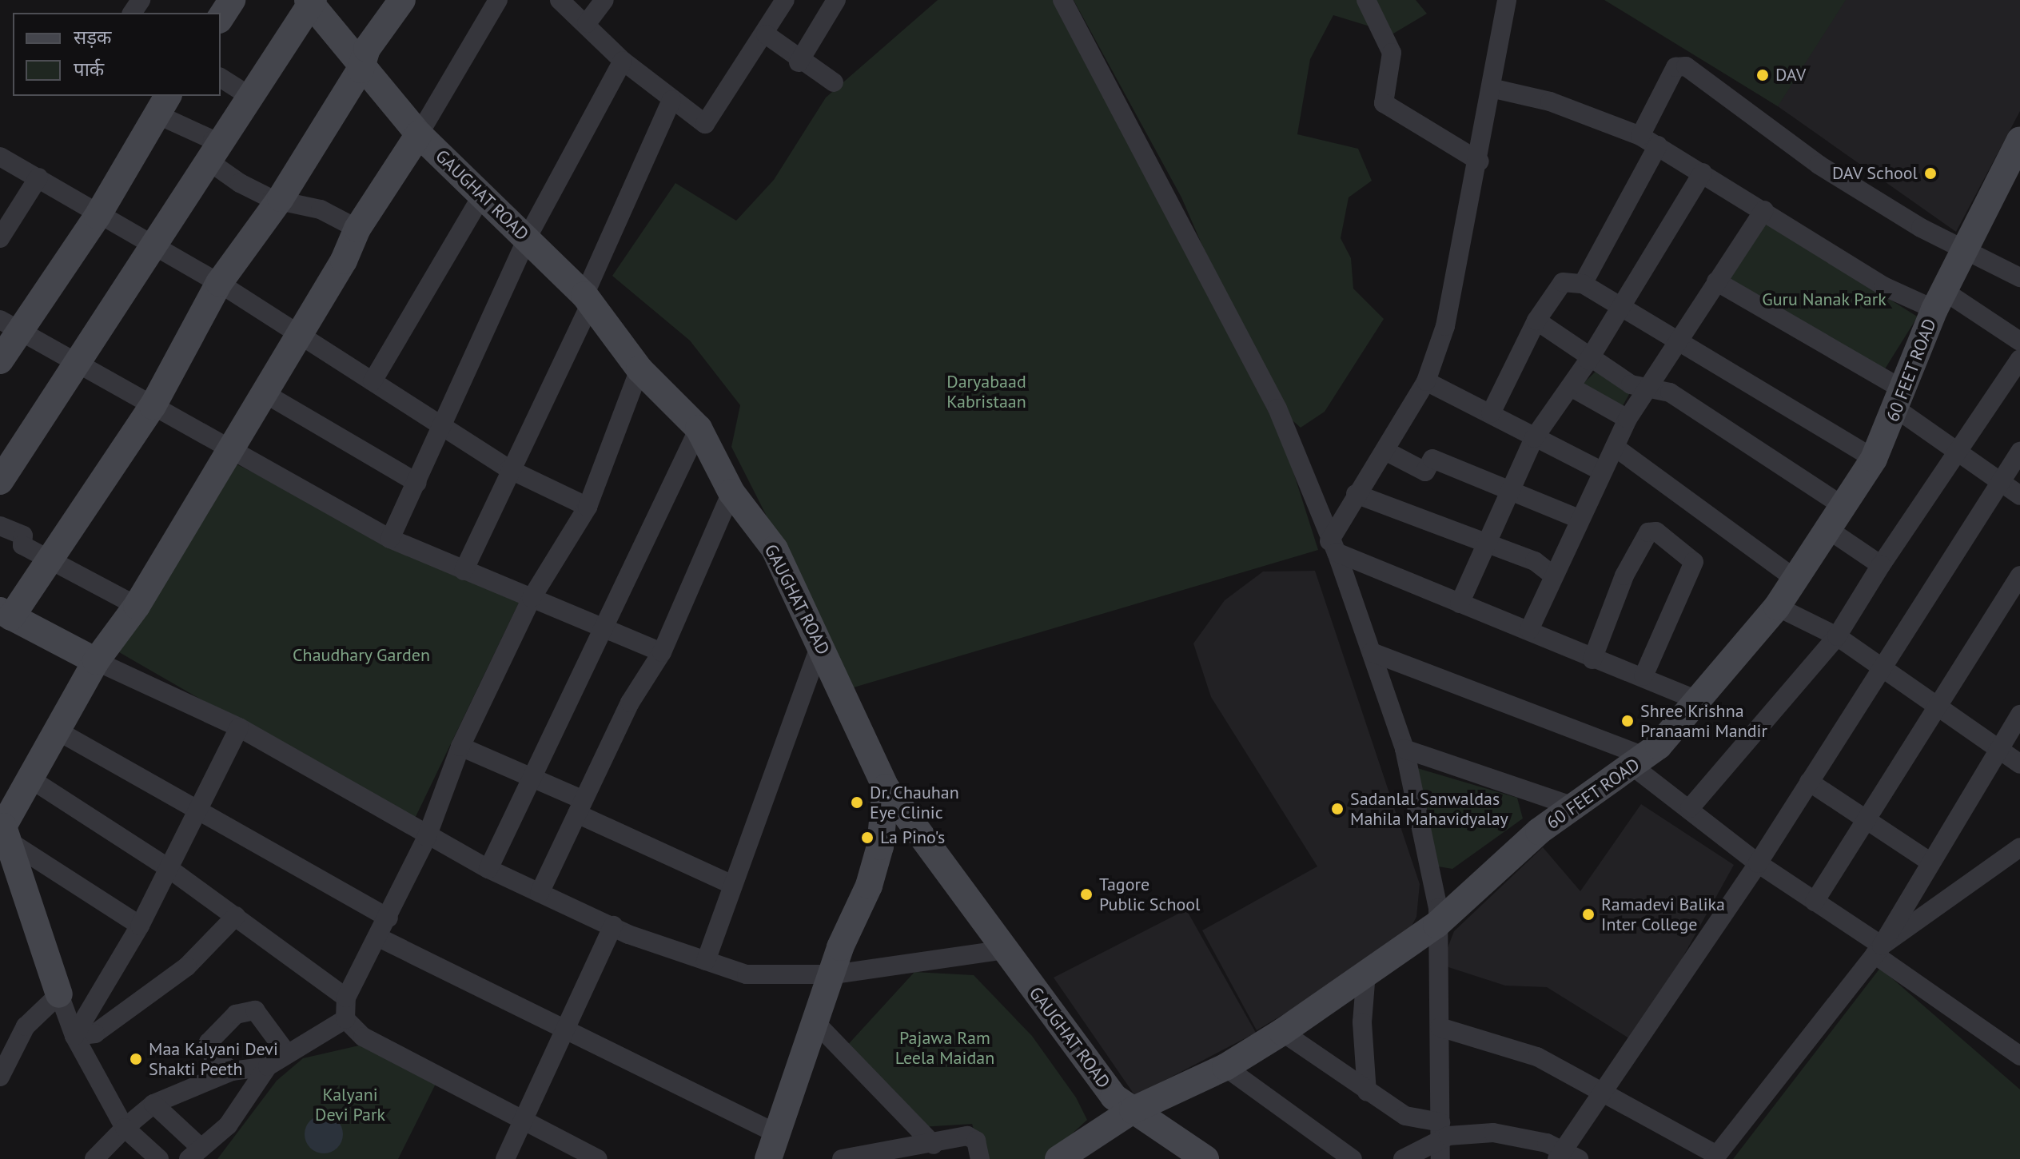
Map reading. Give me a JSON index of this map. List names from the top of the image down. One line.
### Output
{"streets":{"street":["GAUGHAT ROAD","60 FEET ROAD"]},"crossings":[["GAUGHAT ROAD","60 FEET ROAD"]],"parks":["Guru Nanak Park","Daryabaad Kabristaan","Chaudhary Garden","Pajawa Ram Leela Maidan","Kalyani Devi Park"],"places":["DAV","DAV School","Shree Krishna Pranaami Mandir","Dr. Chauhan Eye Clinic","Sadanlal Sanwaldas Mahila Mahavidyalay","La Pino's","Tagore Public School","Ramadevi Balika Inter College","Maa Kalyani Devi Shakti Peeth"],"legend":["सड़क","पार्क"]}
